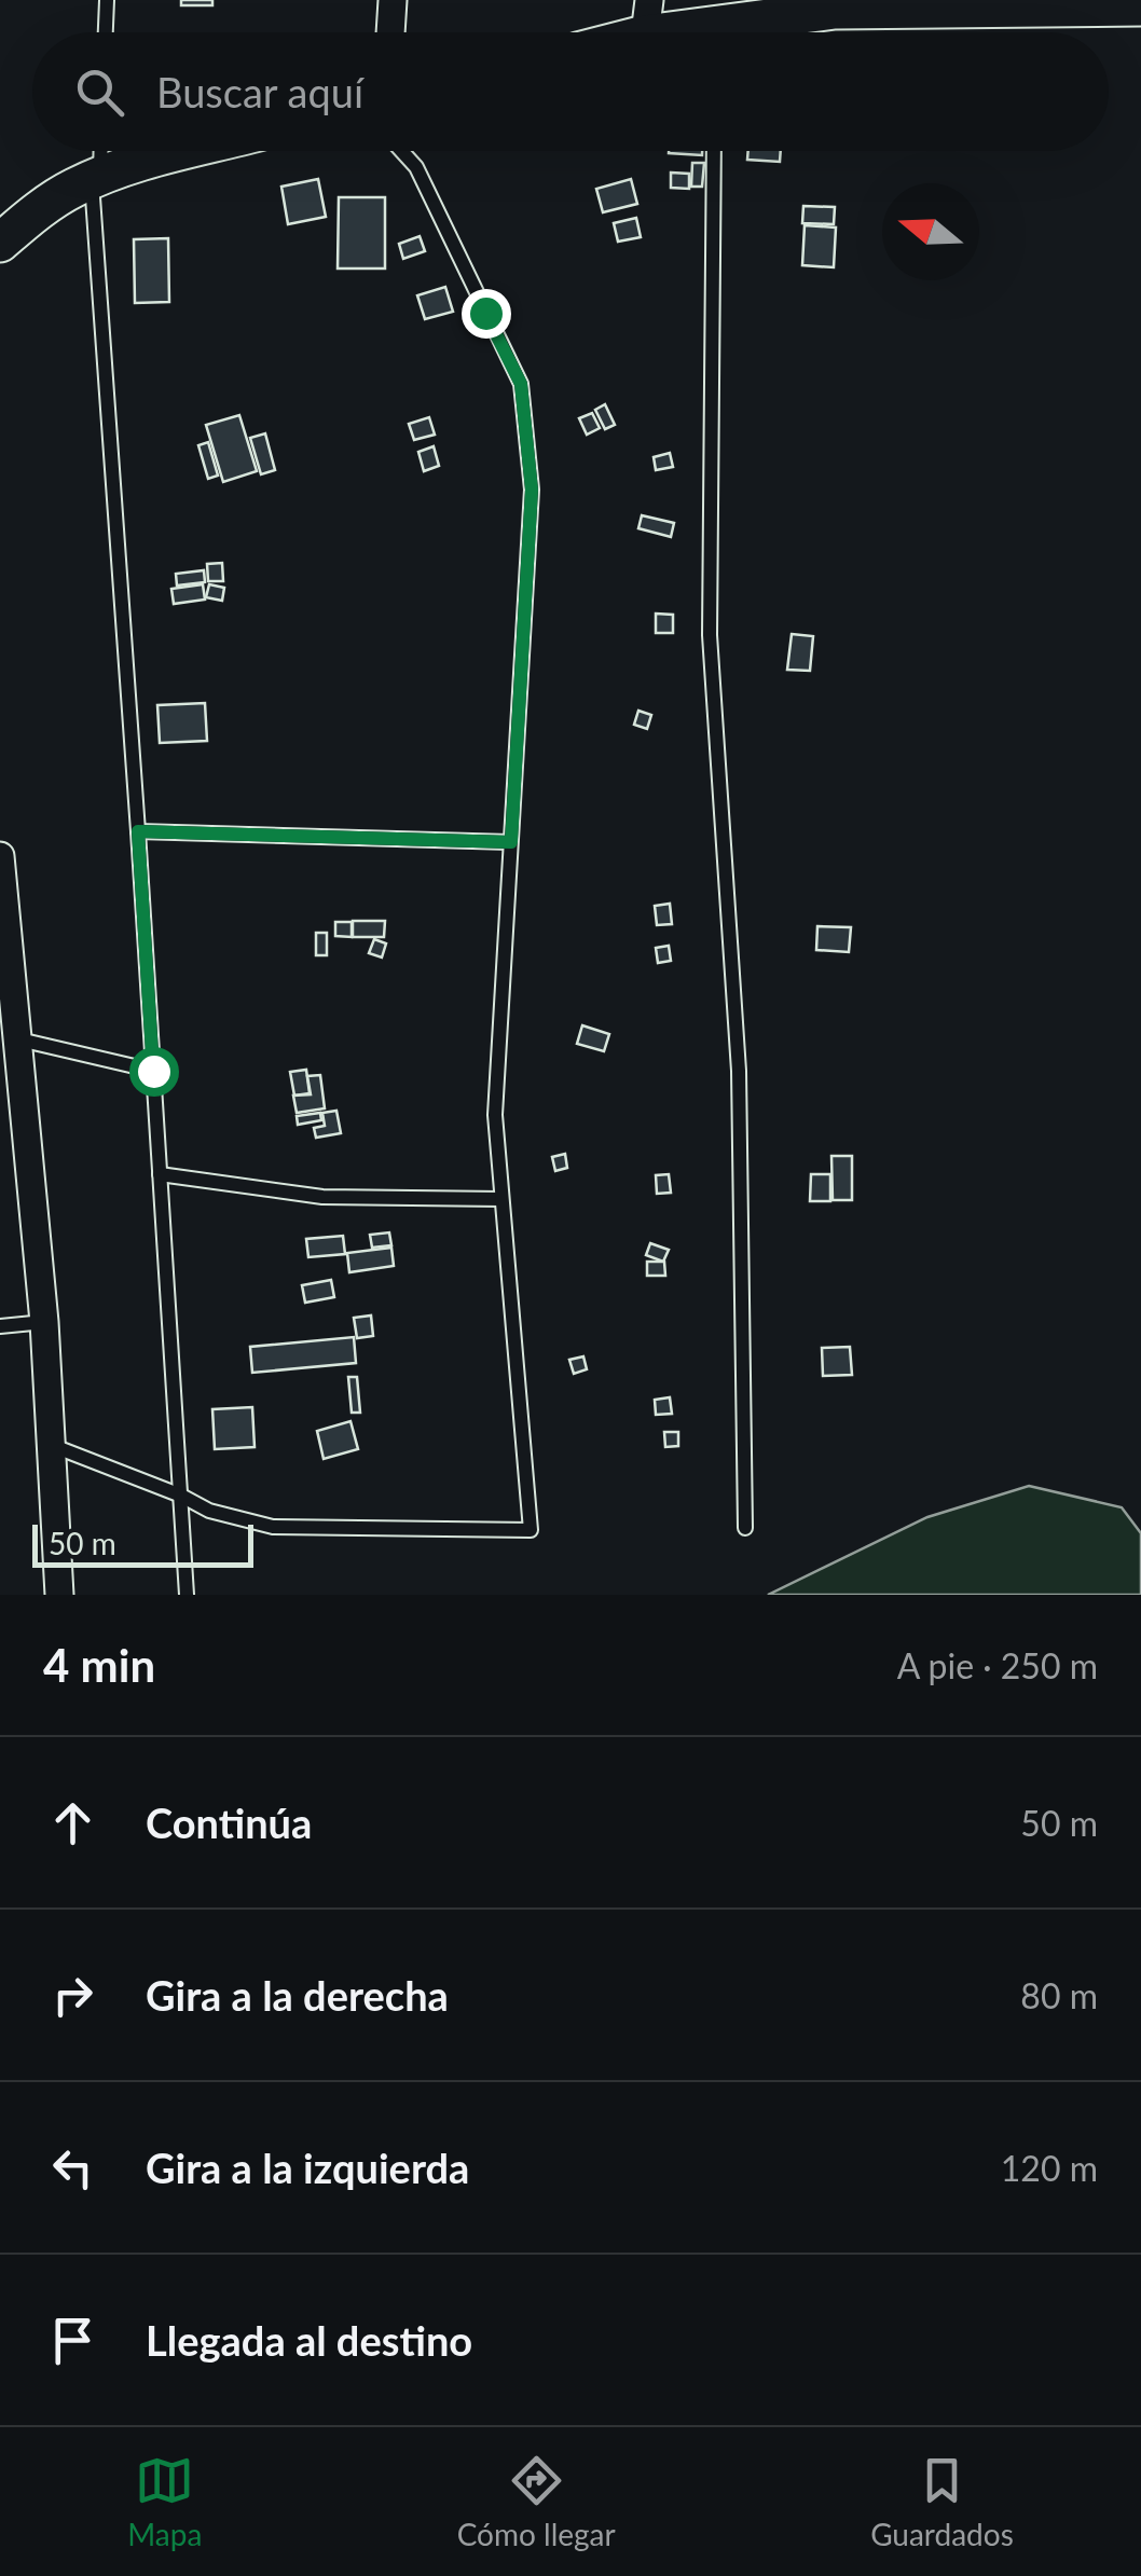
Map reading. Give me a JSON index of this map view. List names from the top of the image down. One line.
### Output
{"scale_bar":"50 m","north":"left","page":{"search":"Buscar aquí","scale":"50 m","heading":["4 min","A pie · 250 m"],"list":[["Continúa","50 m"],["Gira a la derecha","80 m"],["Gira a la izquierda","120 m"],"Llegada al destino"],"nav":["Mapa","Cómo llegar","Guardados"]}}
